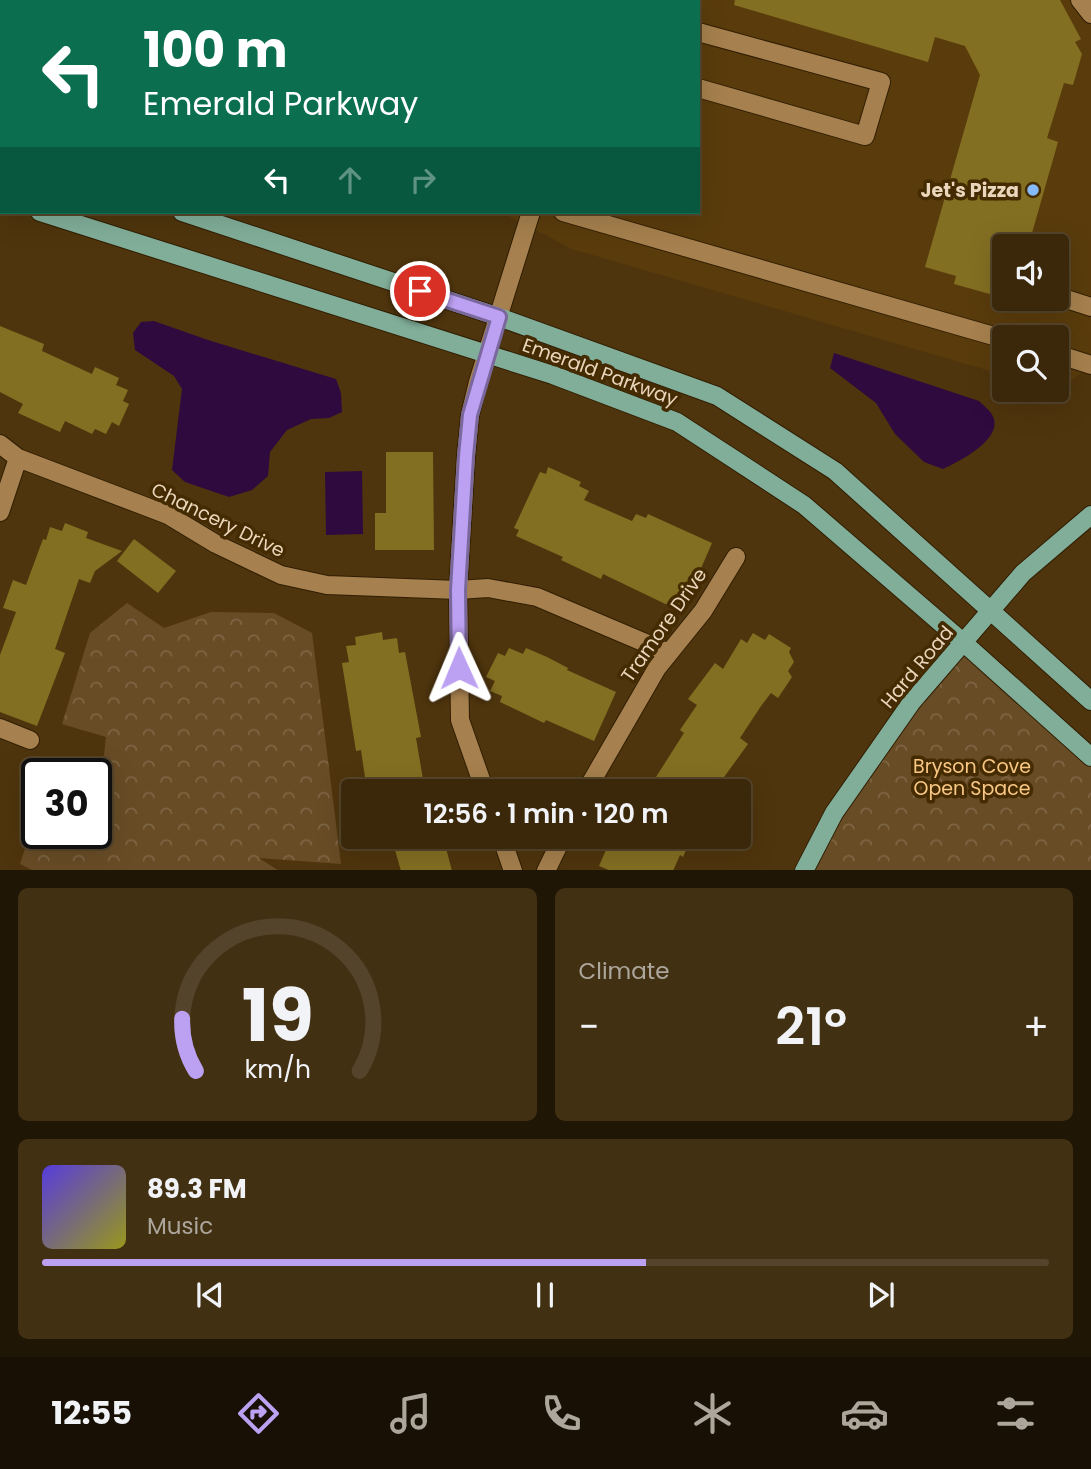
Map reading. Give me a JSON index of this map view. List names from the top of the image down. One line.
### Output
{"streets":{"main road":["Emerald Parkway","Hard Road"],"street":["Chancery Drive","Tramore Drive"]},"crossings":[["Emerald Parkway","Hard Road"],["Chancery Drive","Tramore Drive"]],"parks":["Bryson Cove Open Space"],"places":["Jet's Pizza"],"page":{"turn":["100 m","Emerald Parkway"],"limit":"30","trip":"12:56 · 1 min · 120 m","tile":"Climate","heat":["−","21°","+"],"song":["89.3 FM","Music"],"tabs":"12:55","gauge":["19","km/h"]}}
